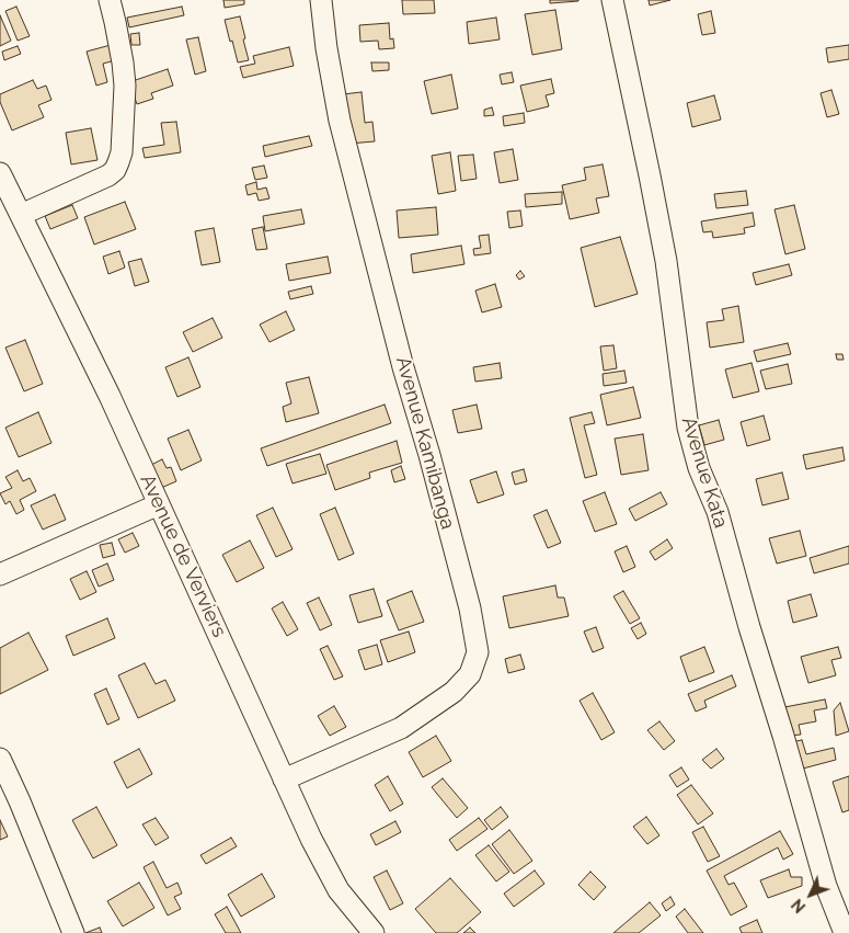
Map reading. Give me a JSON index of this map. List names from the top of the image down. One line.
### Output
{"streets":{"street":["Avenue Kamibanga","Avenue Kata","Avenue de Verviers"]},"crossings":[["Avenue Kamibanga","Avenue de Verviers"]],"north":"bottom left"}
